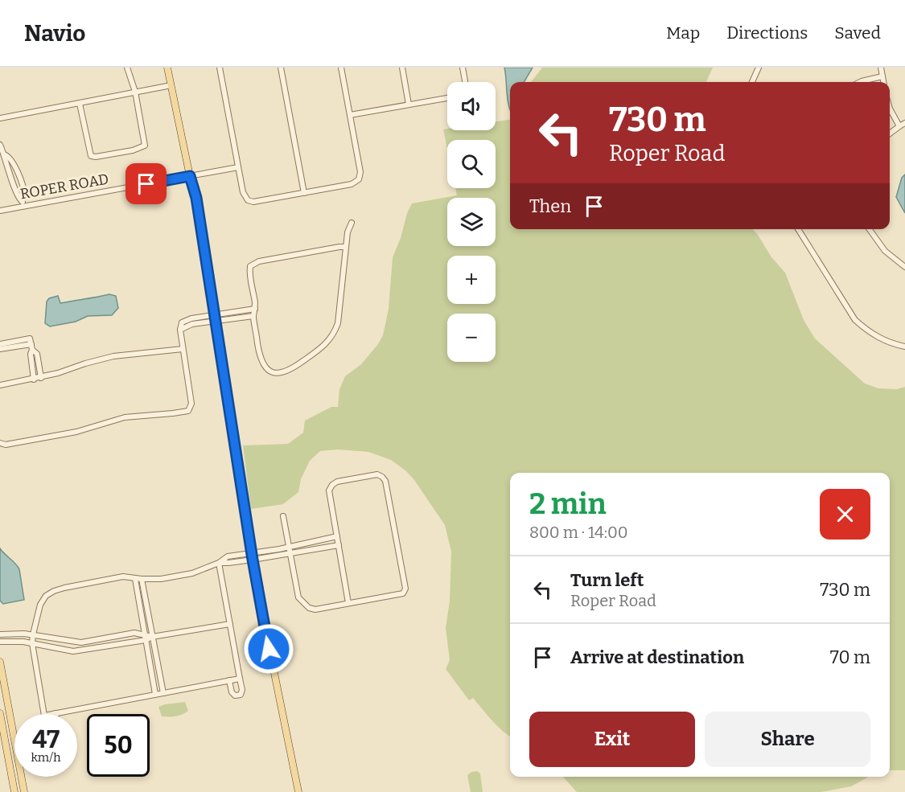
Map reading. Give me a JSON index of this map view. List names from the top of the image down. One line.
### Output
{"streets":{"street":["ROPER ROAD"]},"page":{"header":"Navio","nav":["Map","Directions","Saved"],"map_buttons":["+","−"],"turn":["730 m","Roper Road"],"then":"Then","heading":["2 min","800 m · 14:00"],"list":[{"name":"Turn left","note":"Roper Road","value":"730 m"},{"name":"Arrive at destination","value":"70 m"}],"buttons":["Exit","Share"],"speed":"47 km/h","limit":"50"}}
